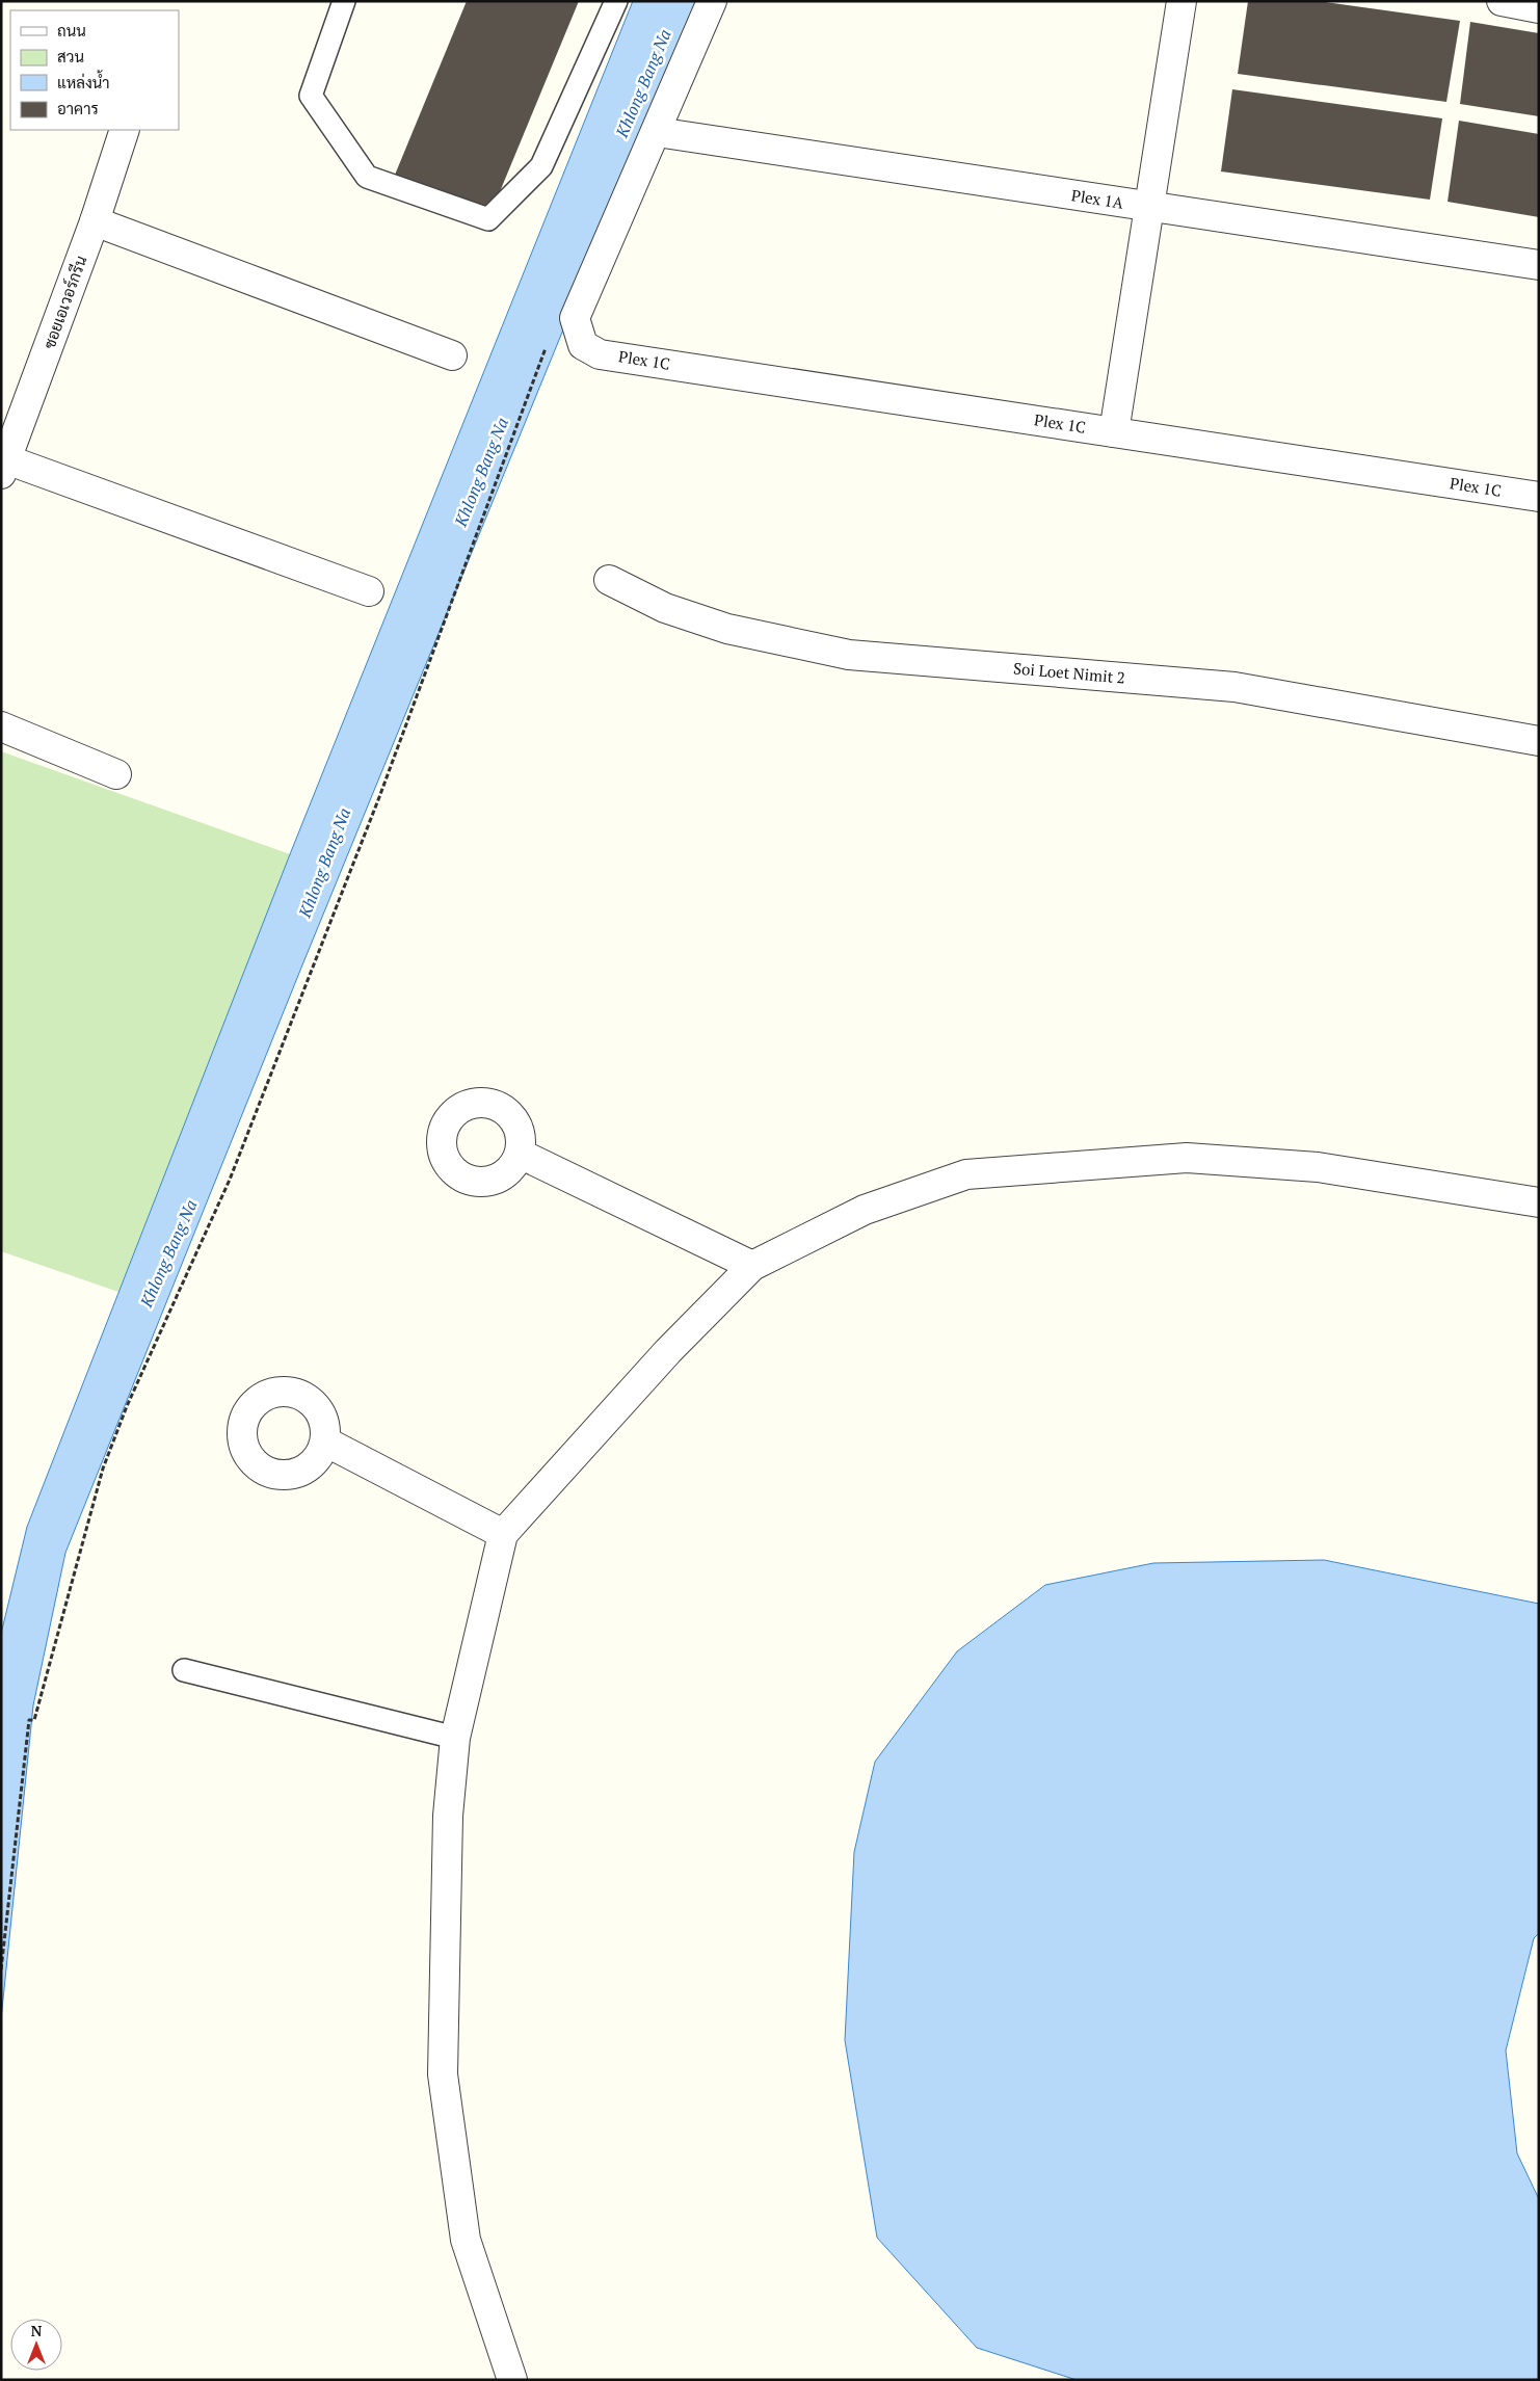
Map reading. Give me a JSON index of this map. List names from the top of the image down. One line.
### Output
{"streets":{"street":["Plex 1A","ซอยเอเวอร์กรีน","Plex 1C","Soi Loet Nimit 2"]},"crossings":[["Plex 1A","Plex 1C"]],"water":["Khlong Bang Na"],"legend":["ถนน","สวน","แหล่งน้ำ","อาคาร"],"north":"top"}
